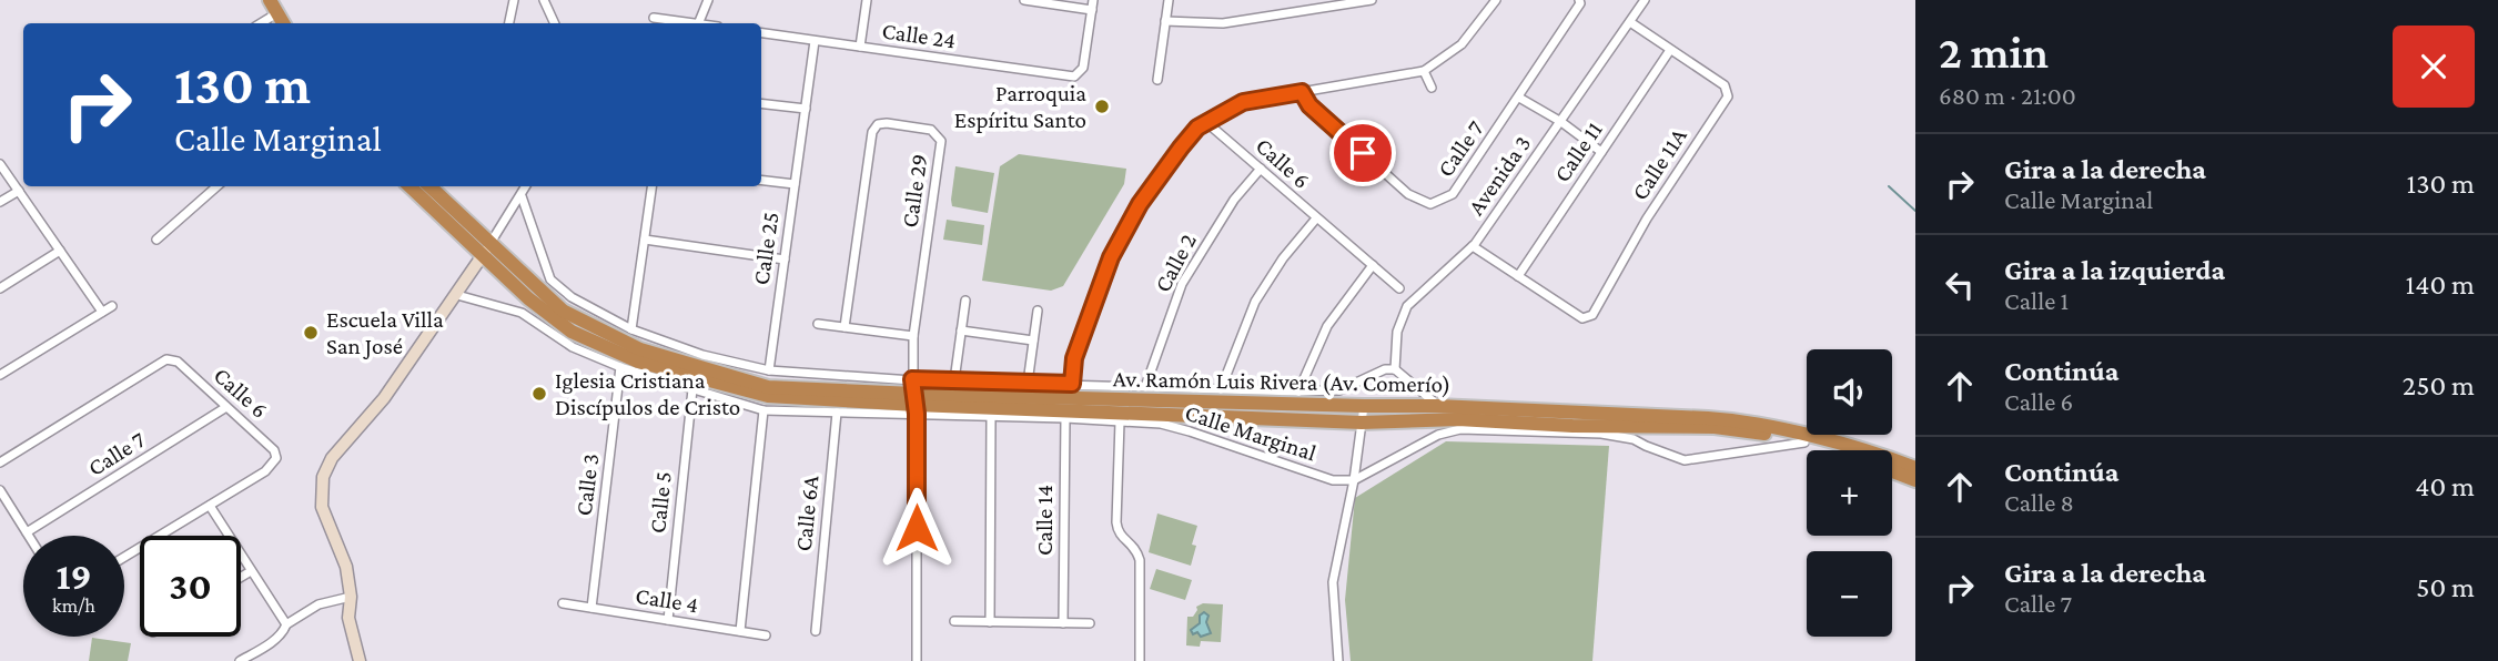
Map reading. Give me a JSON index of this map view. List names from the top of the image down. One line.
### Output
{"streets":{"highway":["Av. Ramón Luis Rivera (Av. Comerío)"],"street":["Calle 24","Calle 7","Calle 11","Calle 6","Calle 11A","Avenida 3","Calle 29","Calle 25","Calle 2","Calle Marginal","Calle 3","Calle 5","Calle 6A","Calle 14","Calle 4"]},"crossings":[["Calle 24","Calle 25"],["Calle 7","Calle 6"],["Calle 11","Calle 11A"],["Calle 6","Calle 2"],["Avenida 3","Calle Marginal"],["Calle 29","Av. Ramón Luis Rivera (Av. Comerío)"],["Calle 29","Calle Marginal"],["Calle 25","Calle Marginal"],["Calle 2","Calle Marginal"],["Av. Ramón Luis Rivera (Av. Comerío)","Calle Marginal"],["Calle Marginal","Calle 3"],["Calle Marginal","Calle 5"],["Calle Marginal","Calle 6A"],["Calle Marginal","Calle 14"],["Calle 3","Calle 4"],["Calle 5","Calle 4"]],"places":["Parroquia Espíritu Santo","Escuela Villa San José","Iglesia Cristiana Discípulos de Cristo"],"page":{"heading":["2 min","680 m · 21:00"],"turn":["130 m","Calle Marginal"],"list":[{"name":"Gira a la derecha","note":"Calle Marginal","value":"130 m"},{"name":"Gira a la izquierda","note":"Calle 1","value":"140 m"},{"name":"Continúa","note":"Calle 6","value":"250 m"},{"name":"Continúa","note":"Calle 8","value":"40 m"},{"name":"Gira a la derecha","note":"Calle 7","value":"50 m"}],"map_buttons":["+","−"],"speed":"19 km/h","limit":"30"}}
